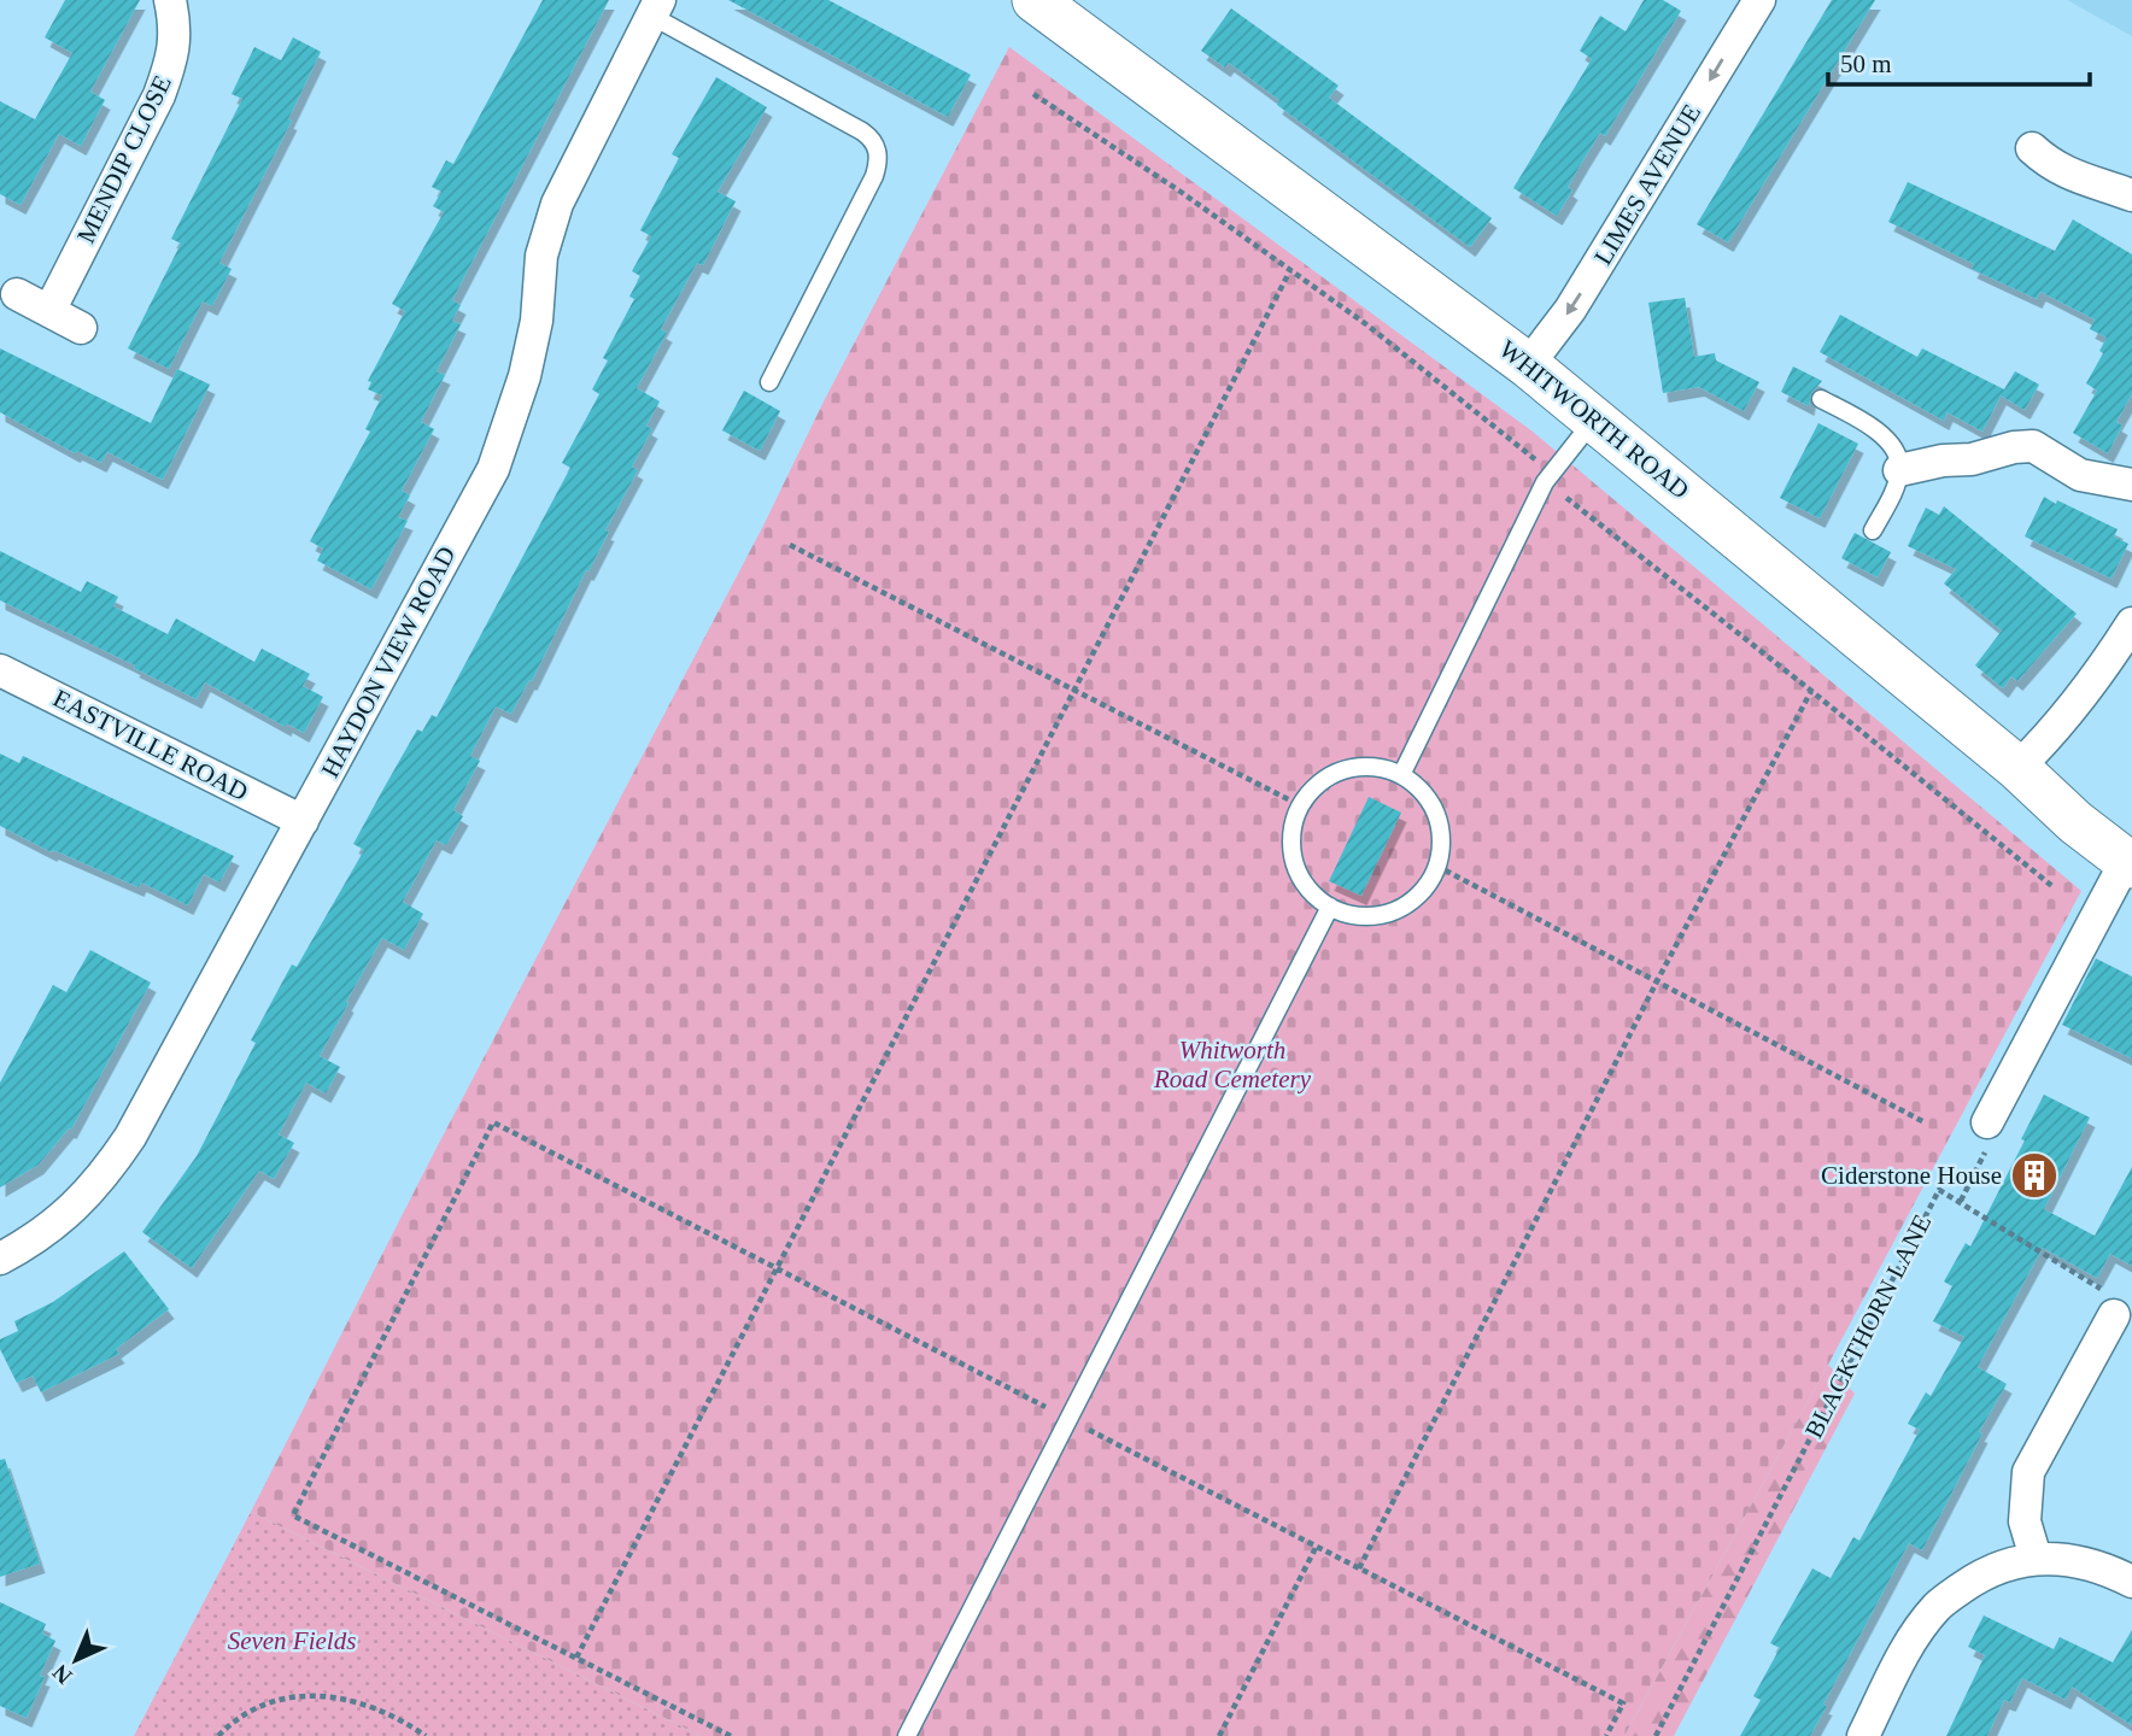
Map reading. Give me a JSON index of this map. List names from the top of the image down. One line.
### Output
{"streets":{"main road":["WHITWORTH ROAD"],"street":["MENDIP CLOSE","LIMES AVENUE","HAYDON VIEW ROAD","EASTVILLE ROAD"],"path":["BLACKTHORN LANE"]},"crossings":[["LIMES AVENUE","WHITWORTH ROAD"],["HAYDON VIEW ROAD","EASTVILLE ROAD"]],"one_way":["LIMES AVENUE"],"parks":["Whitworth Road Cemetery","Seven Fields"],"places":{"building":["Ciderstone House"]},"scale_bar":"50 m","north":"bottom left"}
